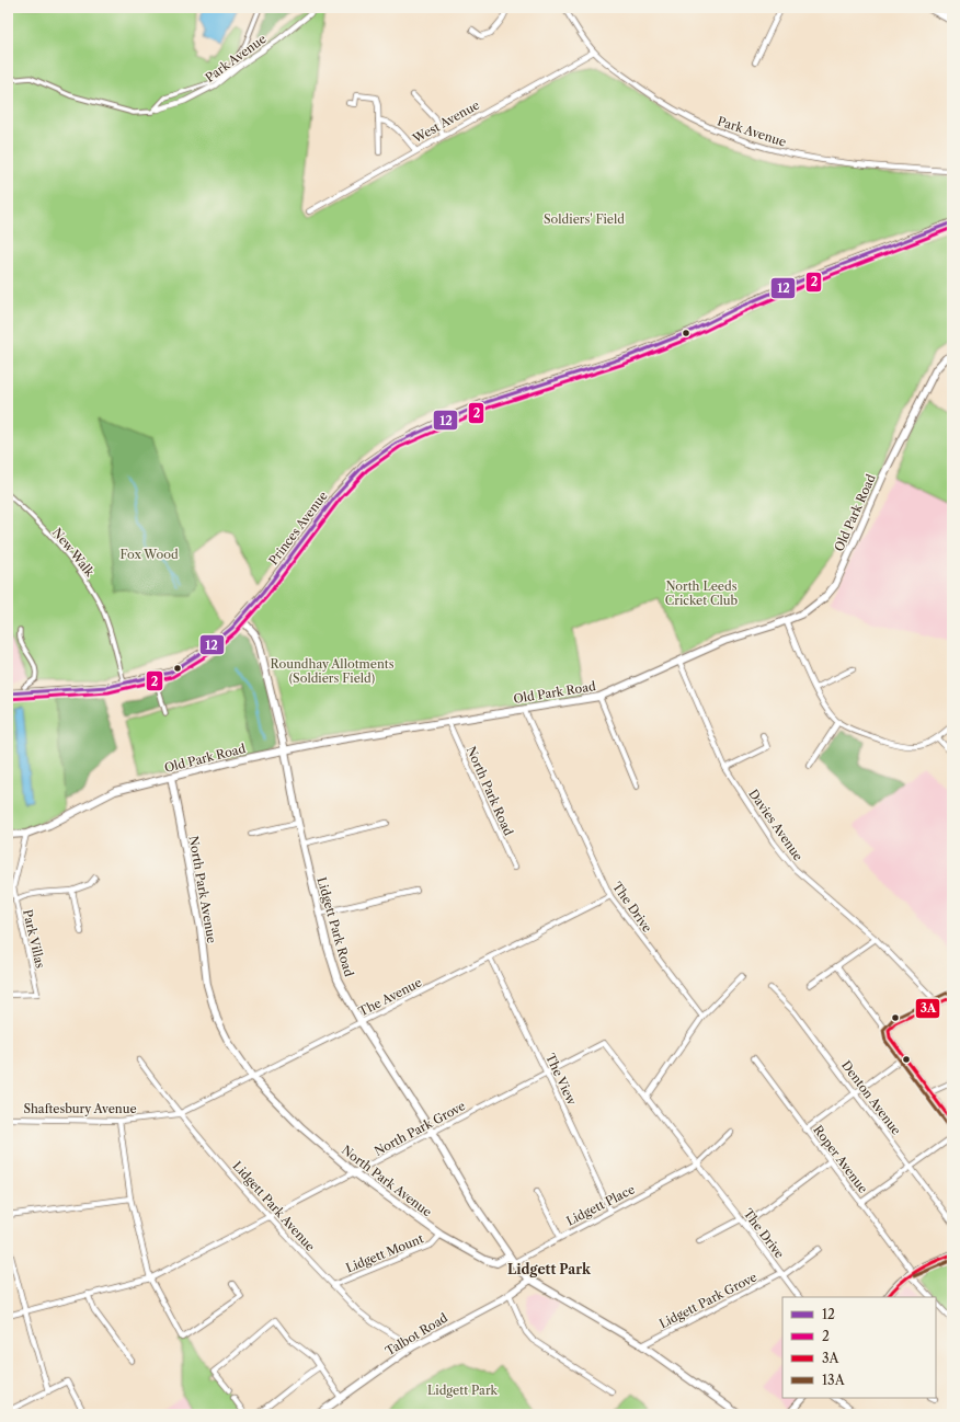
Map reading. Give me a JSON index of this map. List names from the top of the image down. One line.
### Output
{"streets":{"street":["Park Avenue","West Avenue","Old Park Road","Princes Avenue","New Walk","North Park Road","Davies Avenue","North Park Avenue","The Drive","Lidgett Park Road","Park Villas","The Avenue","The View","Denton Avenue","Shaftesbury Avenue","North Park Grove","Roper Avenue","Lidgett Place","Lidgett Park Avenue","Lidgett Mount","Lidgett Park Grove","Talbot Road"]},"crossings":[["Park Avenue","West Avenue"],["Old Park Road","North Park Road"],["Old Park Road","Davies Avenue"],["Old Park Road","North Park Avenue"],["Old Park Road","The Drive"],["Old Park Road","Lidgett Park Road"],["Old Park Road","Park Villas"],["Princes Avenue","New Walk"],["Princes Avenue","Lidgett Park Road"],["North Park Avenue","Lidgett Park Road"],["North Park Avenue","The Avenue"],["North Park Avenue","North Park Grove"],["North Park Avenue","Lidgett Mount"],["The Drive","The Avenue"],["The Drive","North Park Grove"],["The Drive","Lidgett Place"],["The Drive","Lidgett Park Grove"],["Lidgett Park Road","The Avenue"],["Lidgett Park Road","North Park Grove"],["The Avenue","The View"],["The Avenue","Shaftesbury Avenue"],["The Avenue","Lidgett Park Avenue"],["The View","North Park Grove"],["The View","Lidgett Place"],["Shaftesbury Avenue","Lidgett Park Avenue"],["North Park Grove","Lidgett Park Avenue"],["Lidgett Park Avenue","Lidgett Mount"],["Lidgett Park Avenue","Talbot Road"]],"districts":["Lidgett Park"],"parks":["Soldiers' Field","Fox Wood","North Leeds Cricket Club","Roundhay Allotments (Soldiers Field)","Lidgett Park"],"lines":["transit line 12","transit line 2","transit line 13A","transit line 3A"],"legend":["12","2","3A","13A"]}
